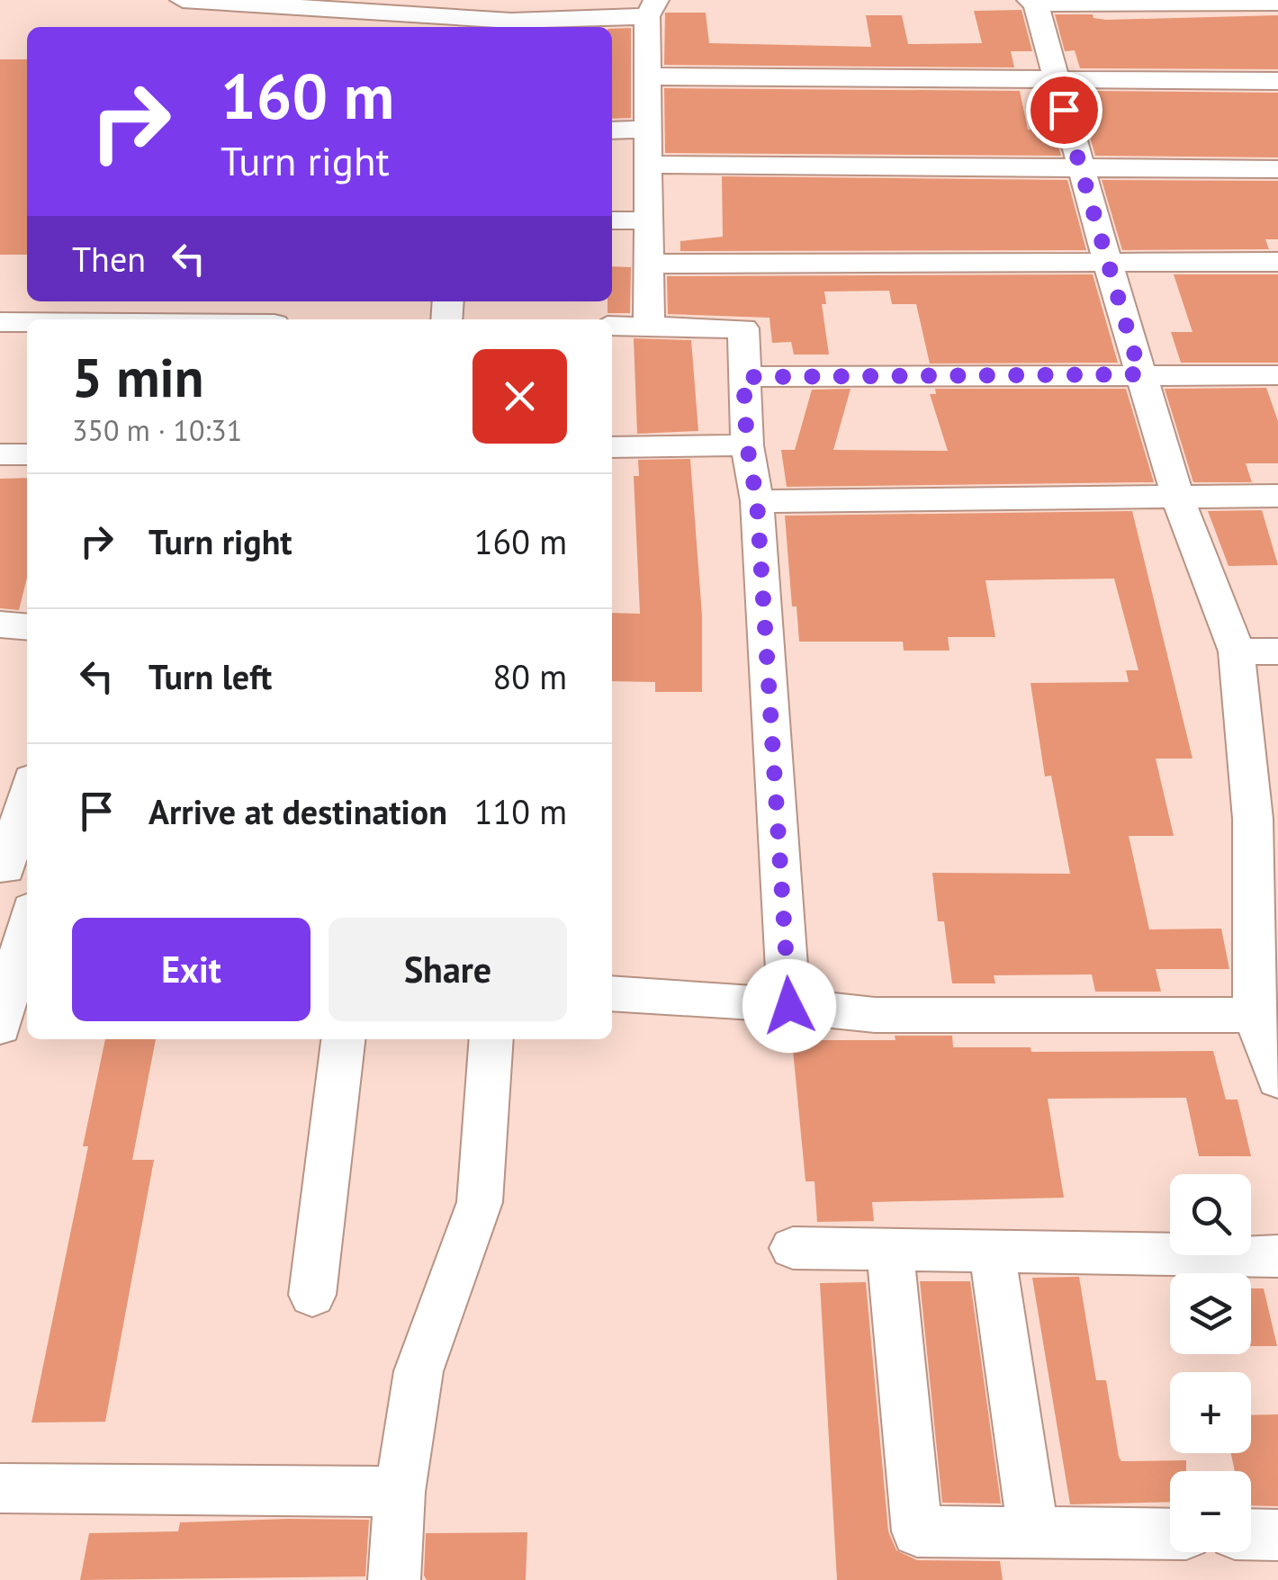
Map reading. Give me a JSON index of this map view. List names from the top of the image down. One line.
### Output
{"page":{"turn":["160 m","Turn right"],"then":"Then","heading":["5 min","350 m · 10:31"],"list":[{"name":"Turn right","value":"160 m"},{"name":"Turn left","value":"80 m"},{"name":"Arrive at destination","value":"110 m"}],"buttons":["Exit","Share"],"map_buttons":["+","−"]}}
